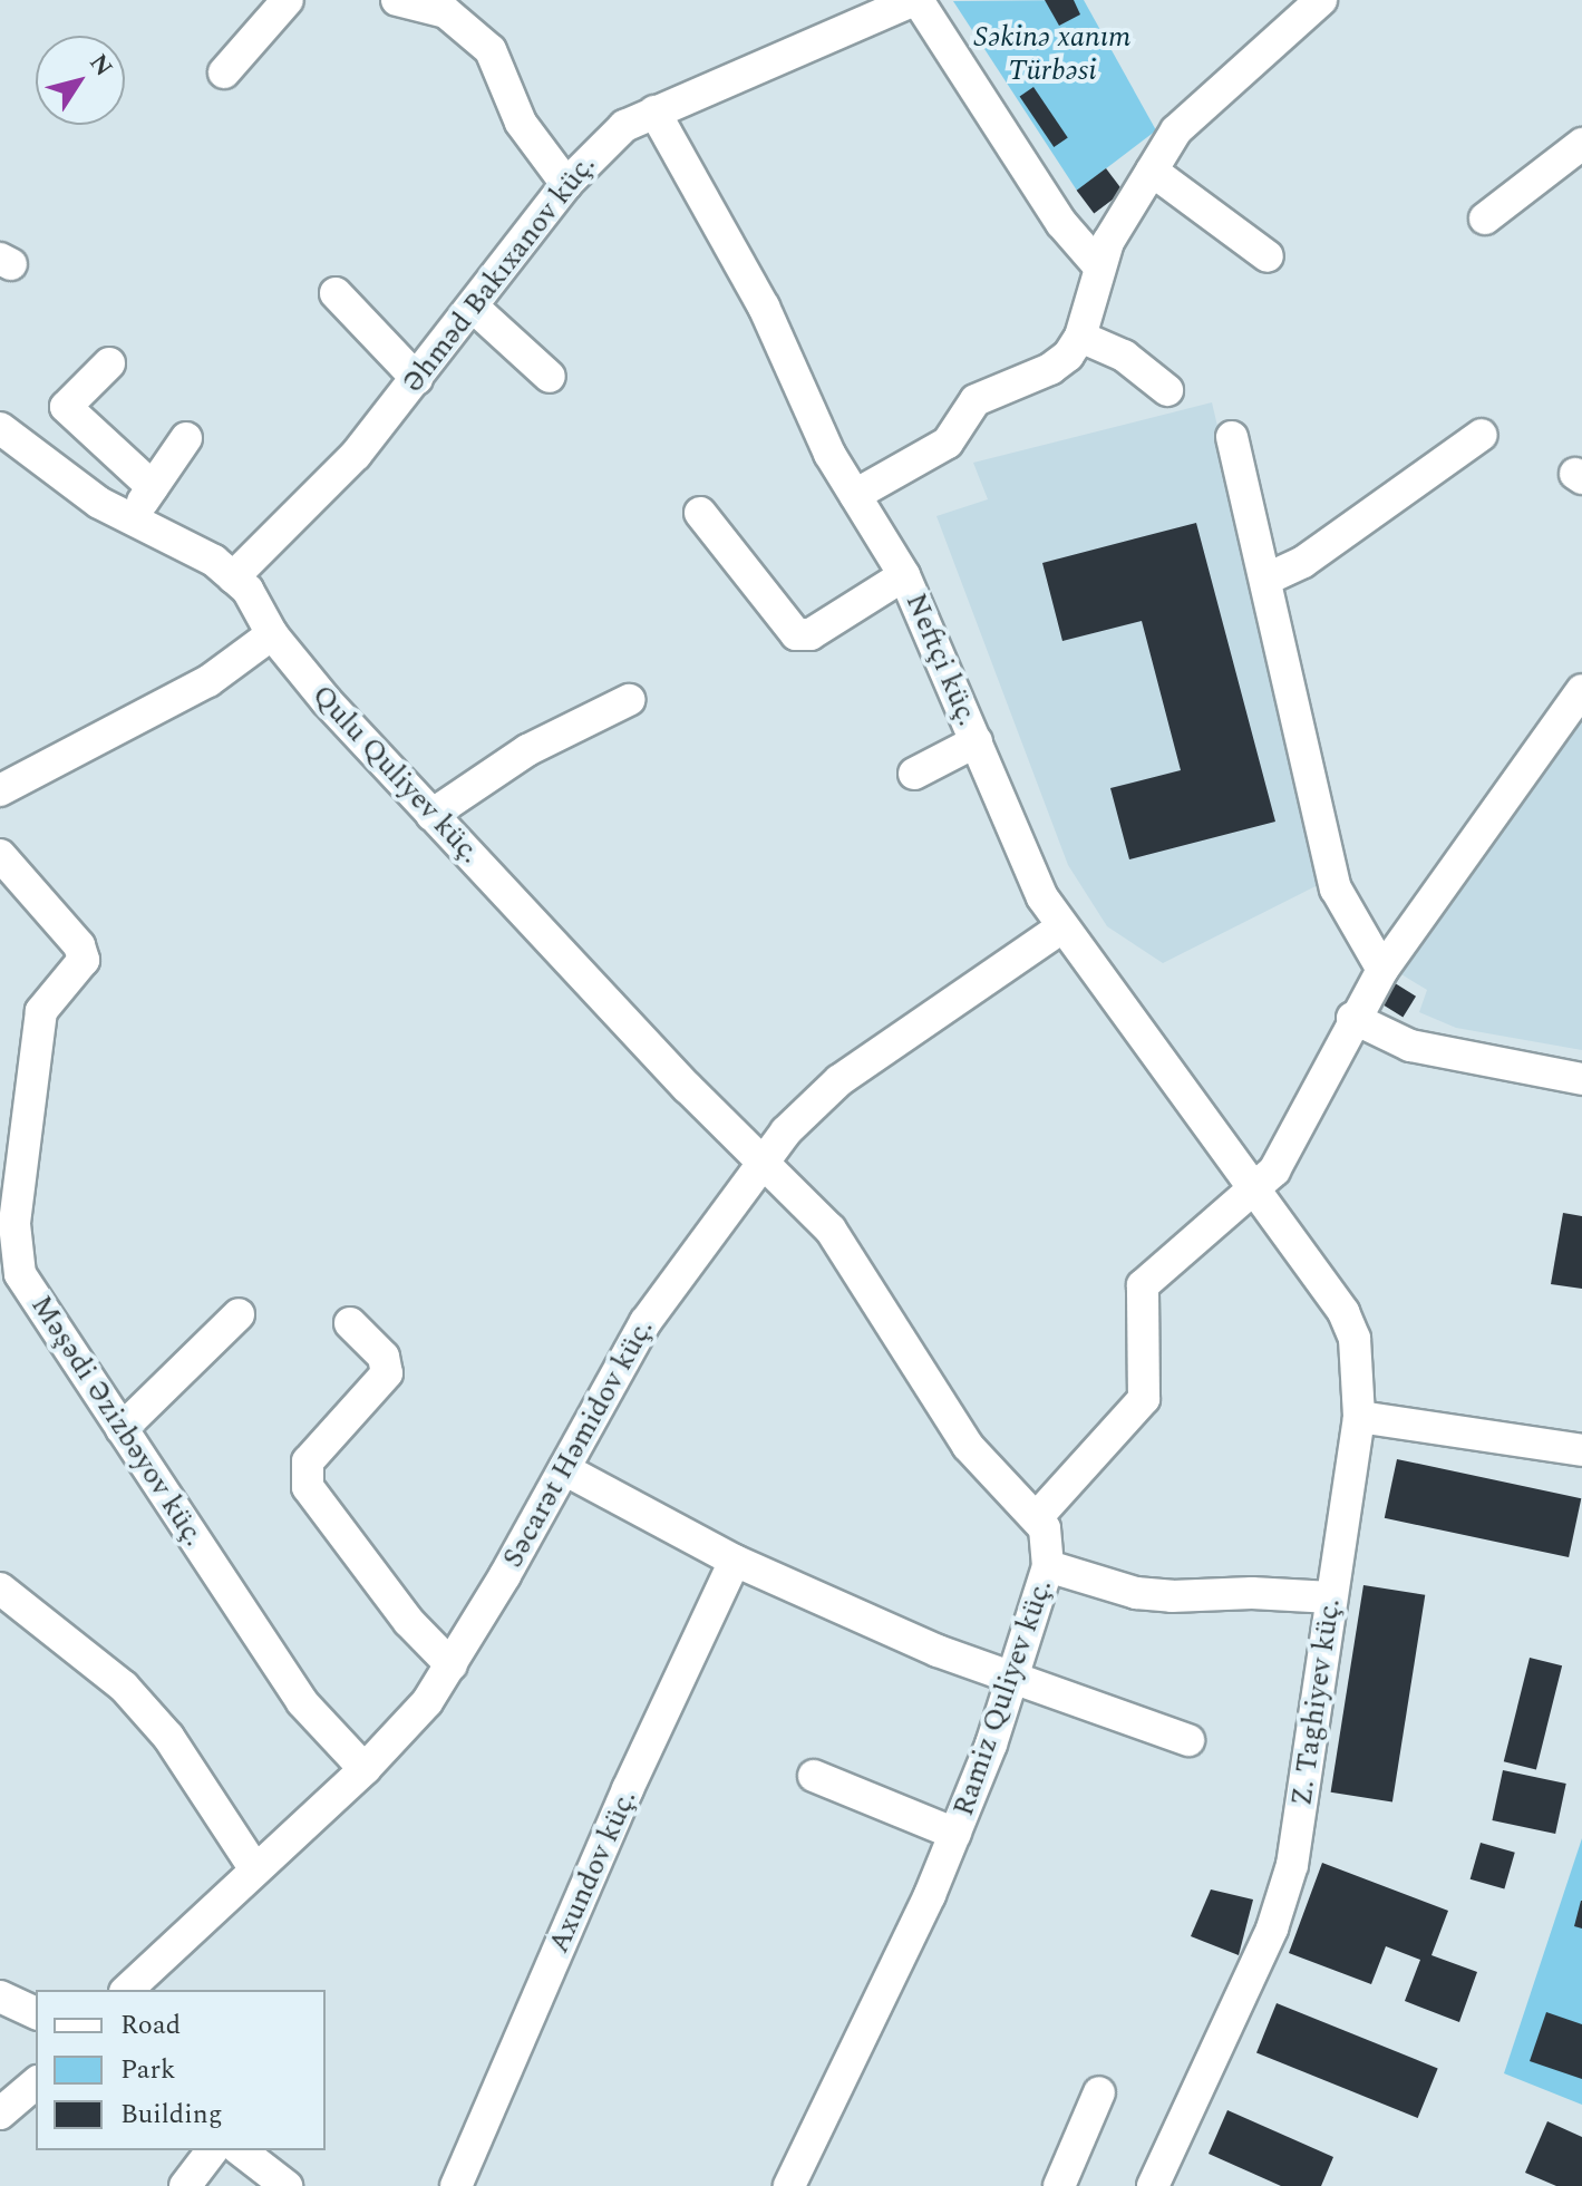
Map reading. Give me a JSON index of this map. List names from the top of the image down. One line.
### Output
{"streets":{"street":["Əhməd Bakıxanov küç.","Neftçi küç.","Qulu Quliyev küç.","Məşədi Əzizbəyov küç.","Səcarət Həmidov küç.","Ramiz Quliyev küç.","Z. Taghiyev küç.","Axundov küç."]},"crossings":[["Əhməd Bakıxanov küç.","Neftçi küç."],["Əhməd Bakıxanov küç.","Qulu Quliyev küç."],["Neftçi küç.","Səcarət Həmidov küç."],["Neftçi küç.","Z. Taghiyev küç."],["Qulu Quliyev küç.","Səcarət Həmidov küç."],["Məşədi Əzizbəyov küç.","Səcarət Həmidov küç."]],"parks":["Səkinə xanım Türbəsi"],"legend":["Road","Park","Building"],"north":"top right"}
